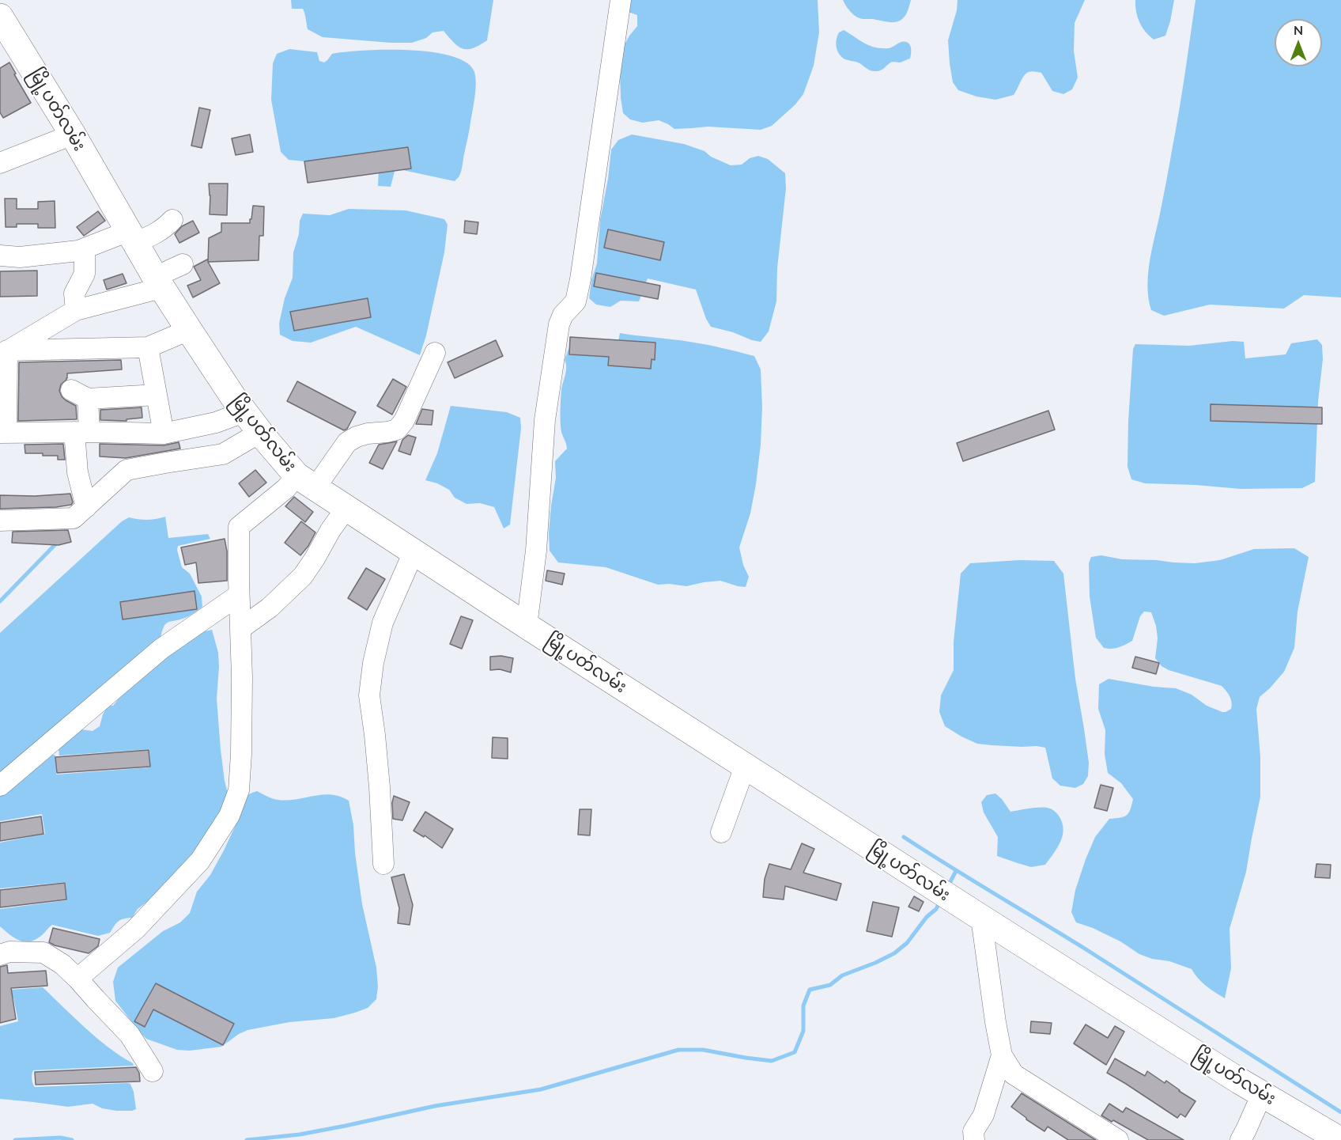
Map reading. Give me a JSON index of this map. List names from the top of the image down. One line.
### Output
{"streets":{"main road":["မြို့ပတ်လမ်း"]},"north":"top"}
